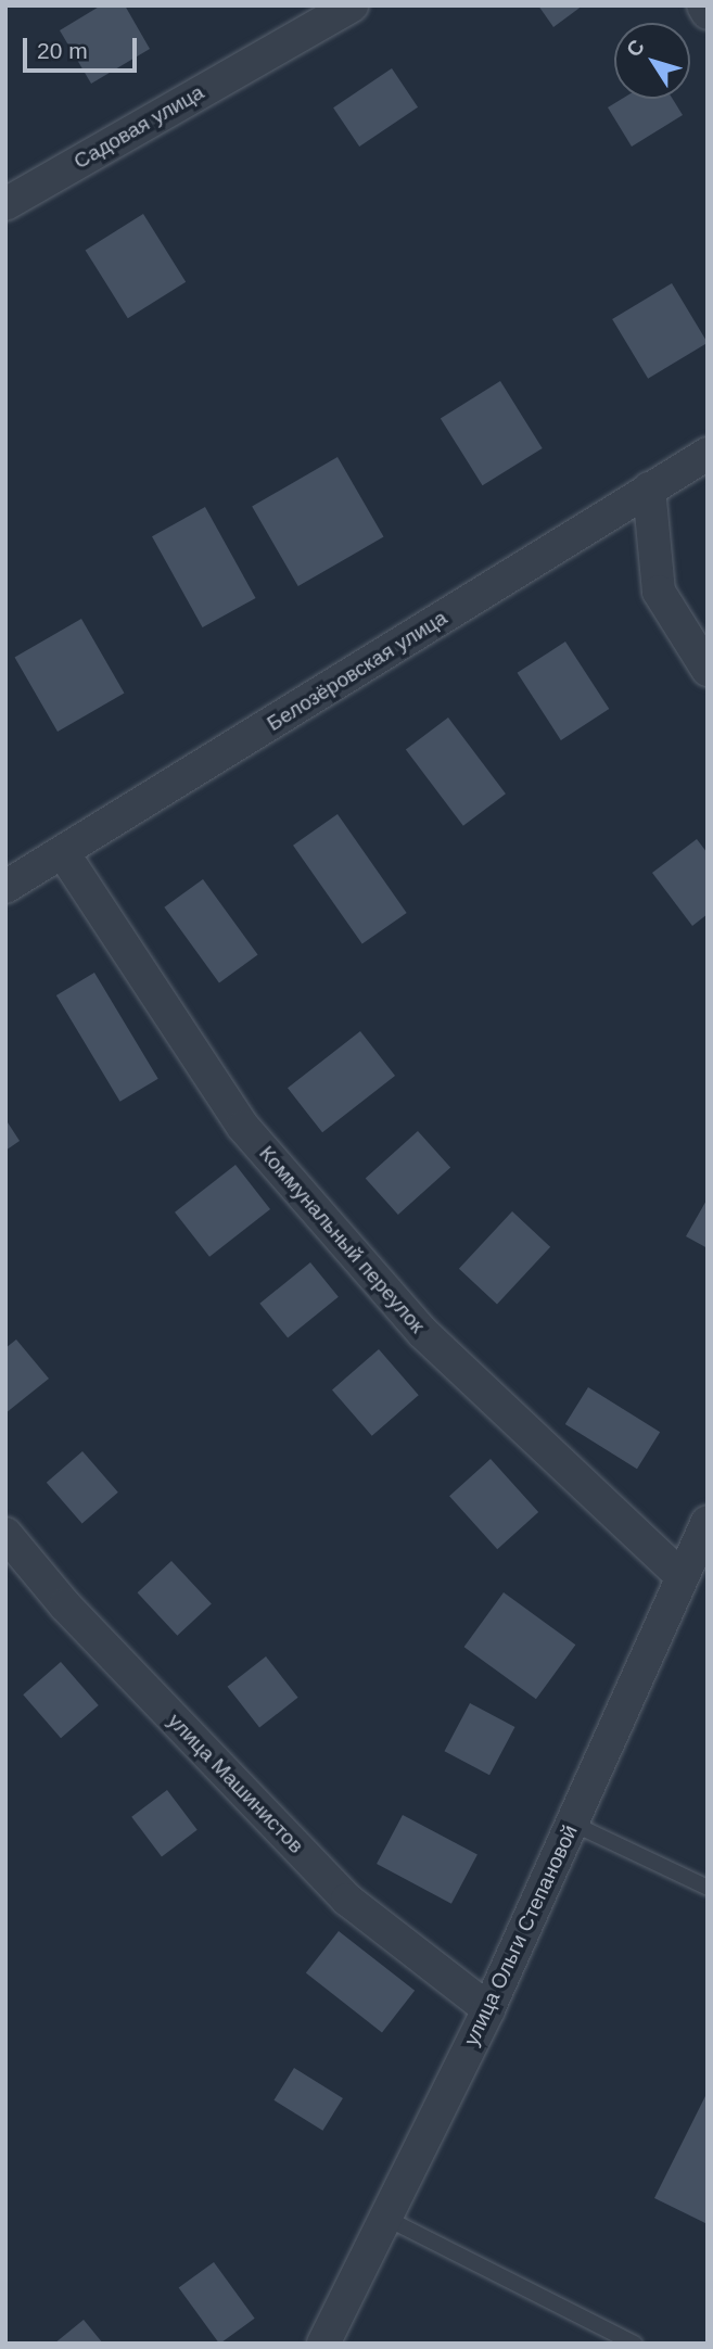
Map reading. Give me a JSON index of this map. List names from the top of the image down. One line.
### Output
{"streets":{"street":["Садовая улица","Белозёровская улица","Коммунальный переулок","улица Машинистов","улица Ольги Степановой"]},"crossings":[["Белозёровская улица","Коммунальный переулок"],["Коммунальный переулок","улица Ольги Степановой"],["улица Машинистов","улица Ольги Степановой"]],"scale_bar":"20 m","north":"top left"}
